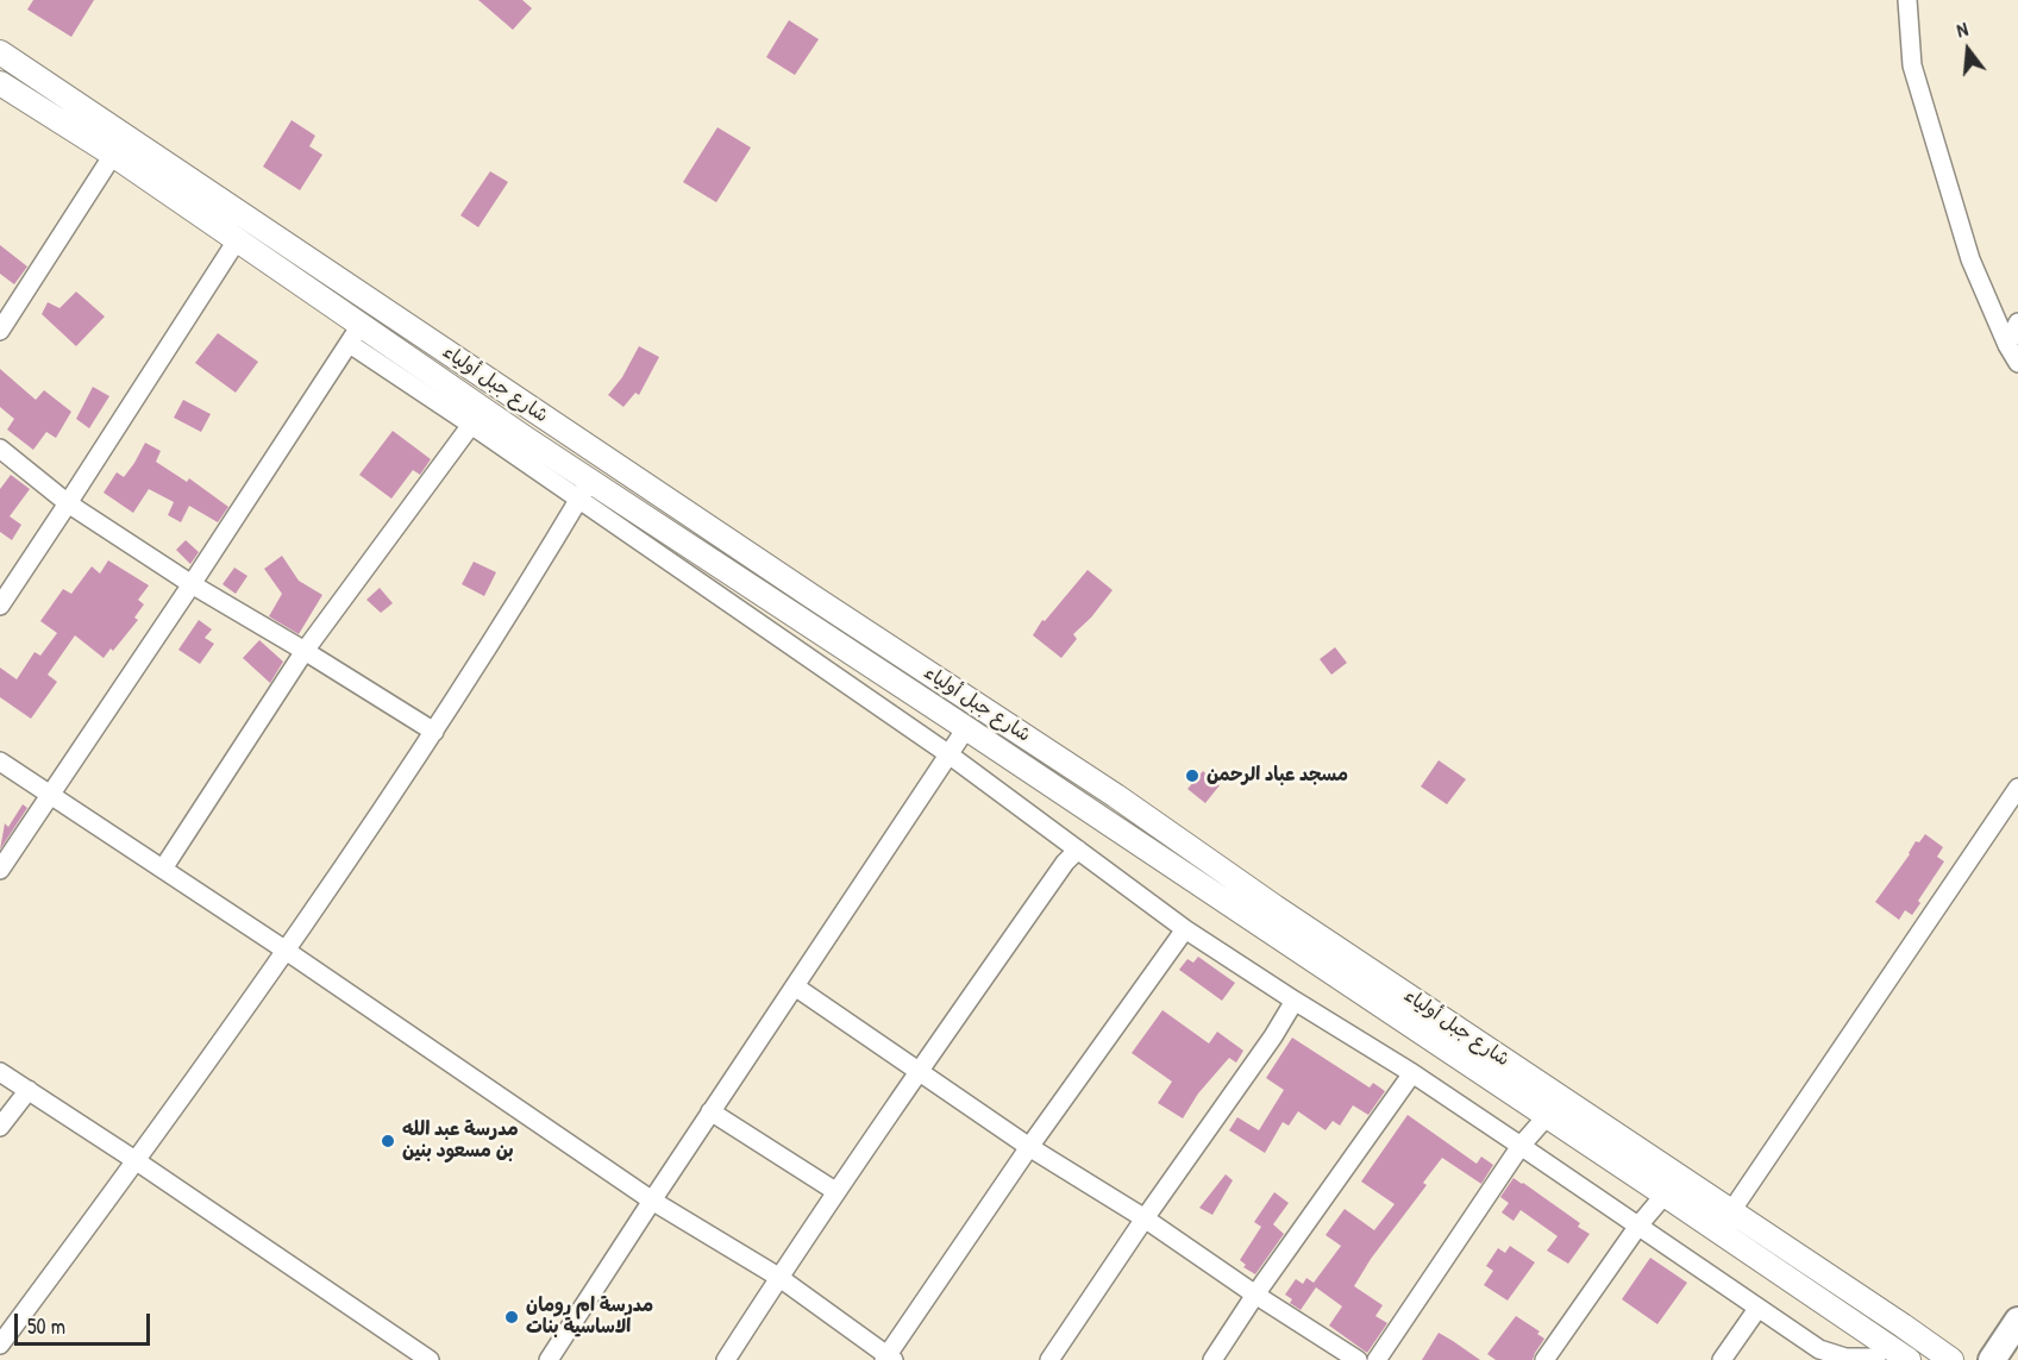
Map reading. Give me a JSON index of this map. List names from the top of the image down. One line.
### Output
{"streets":{"main road":["شارع جبل أولياء"]},"places":["مسجد عباد الرحمن","مدرسة عبد الله بن مسعود بنين","مدرسة ام رومان الاساسية بنات"],"scale_bar":"50 m","north":"top"}
